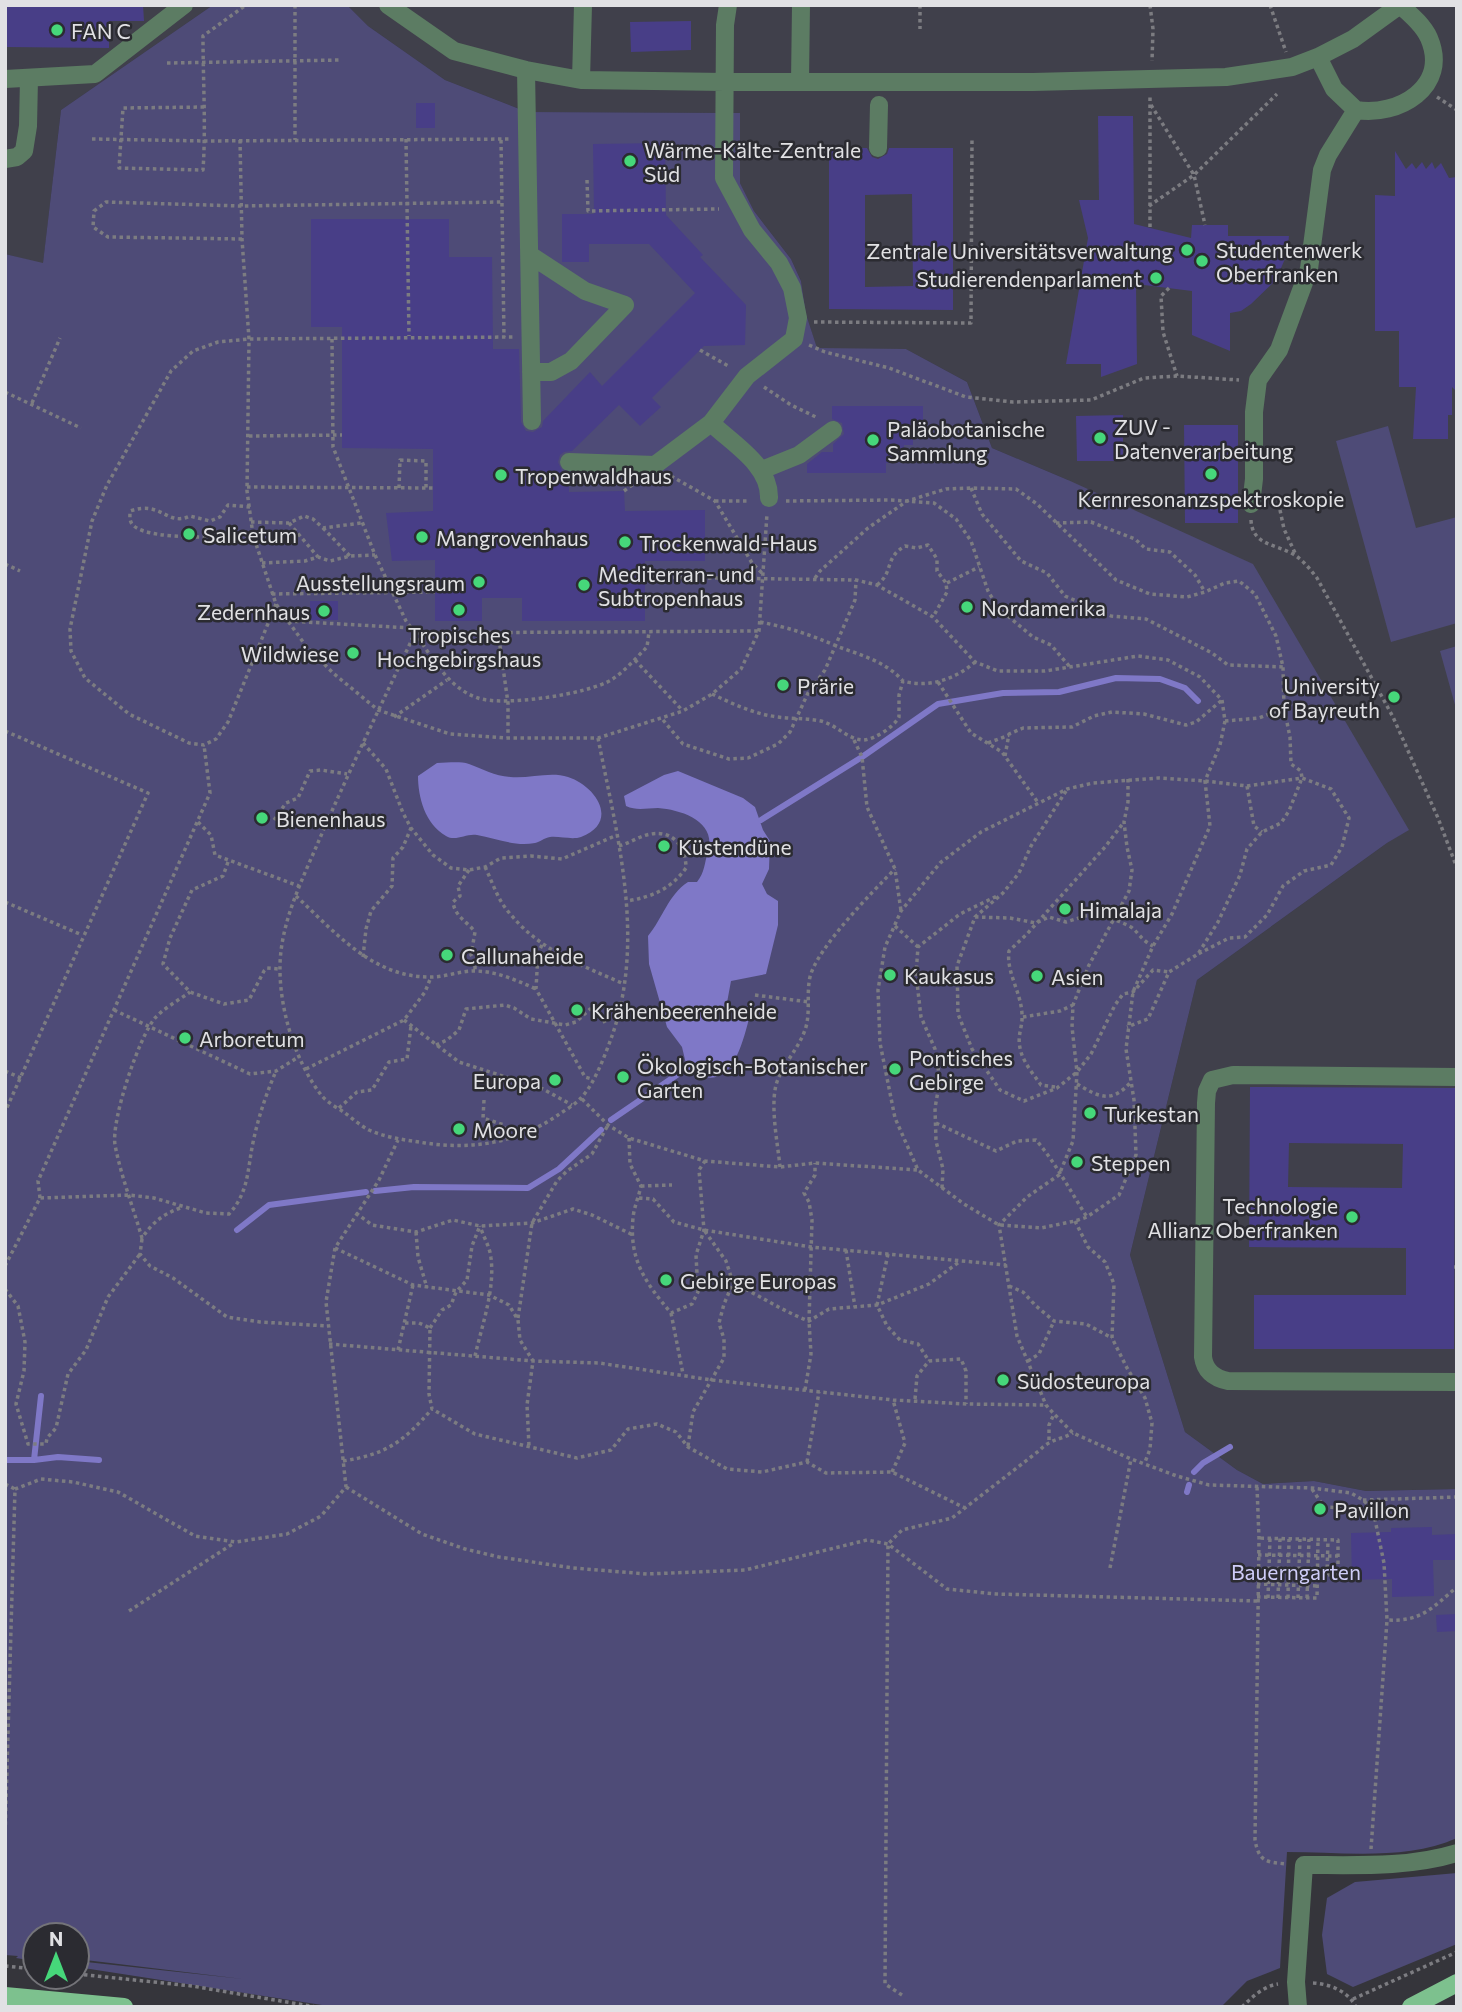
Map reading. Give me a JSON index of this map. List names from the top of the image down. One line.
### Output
{"parks":["Bauerngarten"],"places":["FAN C","Wärme-Kälte-Zentrale Süd","Zentrale Universitätsverwaltung","Studentenwerk Oberfranken","Studierendenparlament","ZUV - Datenverarbeitung","Paläobotanische Sammlung","Kernresonanzspektroskopie","Tropenwaldhaus","Salicetum","Mangrovenhaus","Trockenwald-Haus","Ausstellungsraum","Mediterran- und Subtropenhaus","Nordamerika","Tropisches Hochgebirgshaus","Zedernhaus","Wildwiese","Prärie","University of Bayreuth","Bienenhaus","Küstendüne","Himalaja","Callunaheide","Kaukasus","Asien","Krähenbeerenheide","Arboretum","Pontisches Gebirge","Ökologisch-Botanischer Garten","Europa","Turkestan","Moore","Steppen","Technologie Allianz Oberfranken","Gebirge Europas","Südosteuropa","Pavillon"],"north":"top"}
